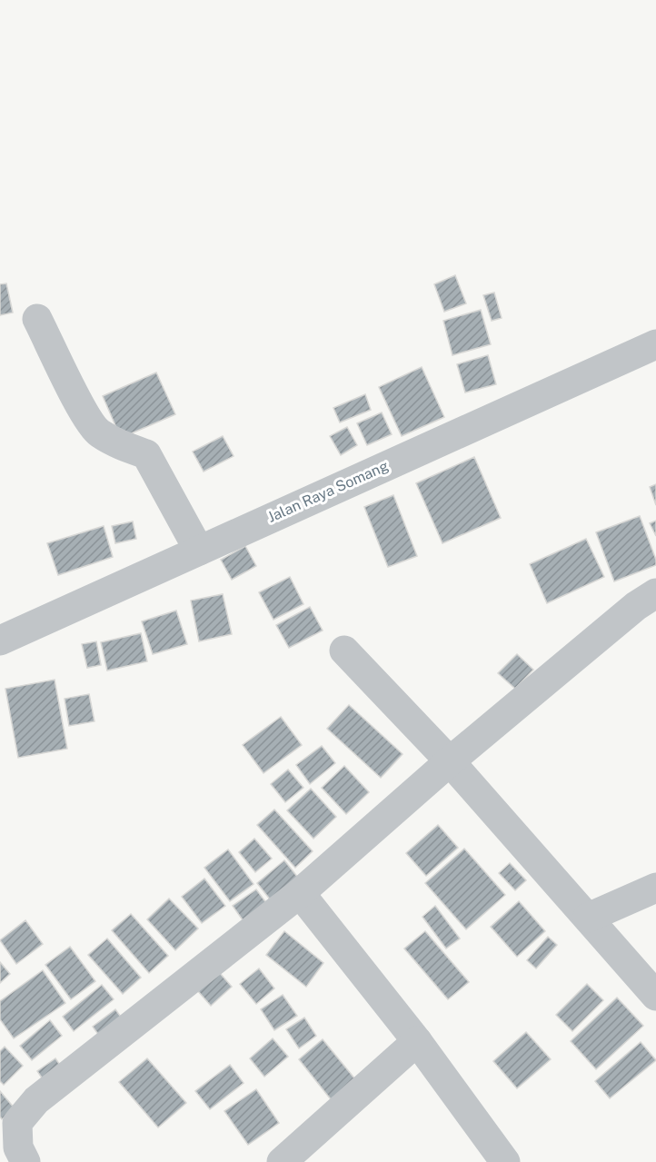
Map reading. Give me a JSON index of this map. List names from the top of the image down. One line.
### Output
{"streets":{"street":["Jalan Raya Somang"]}}
